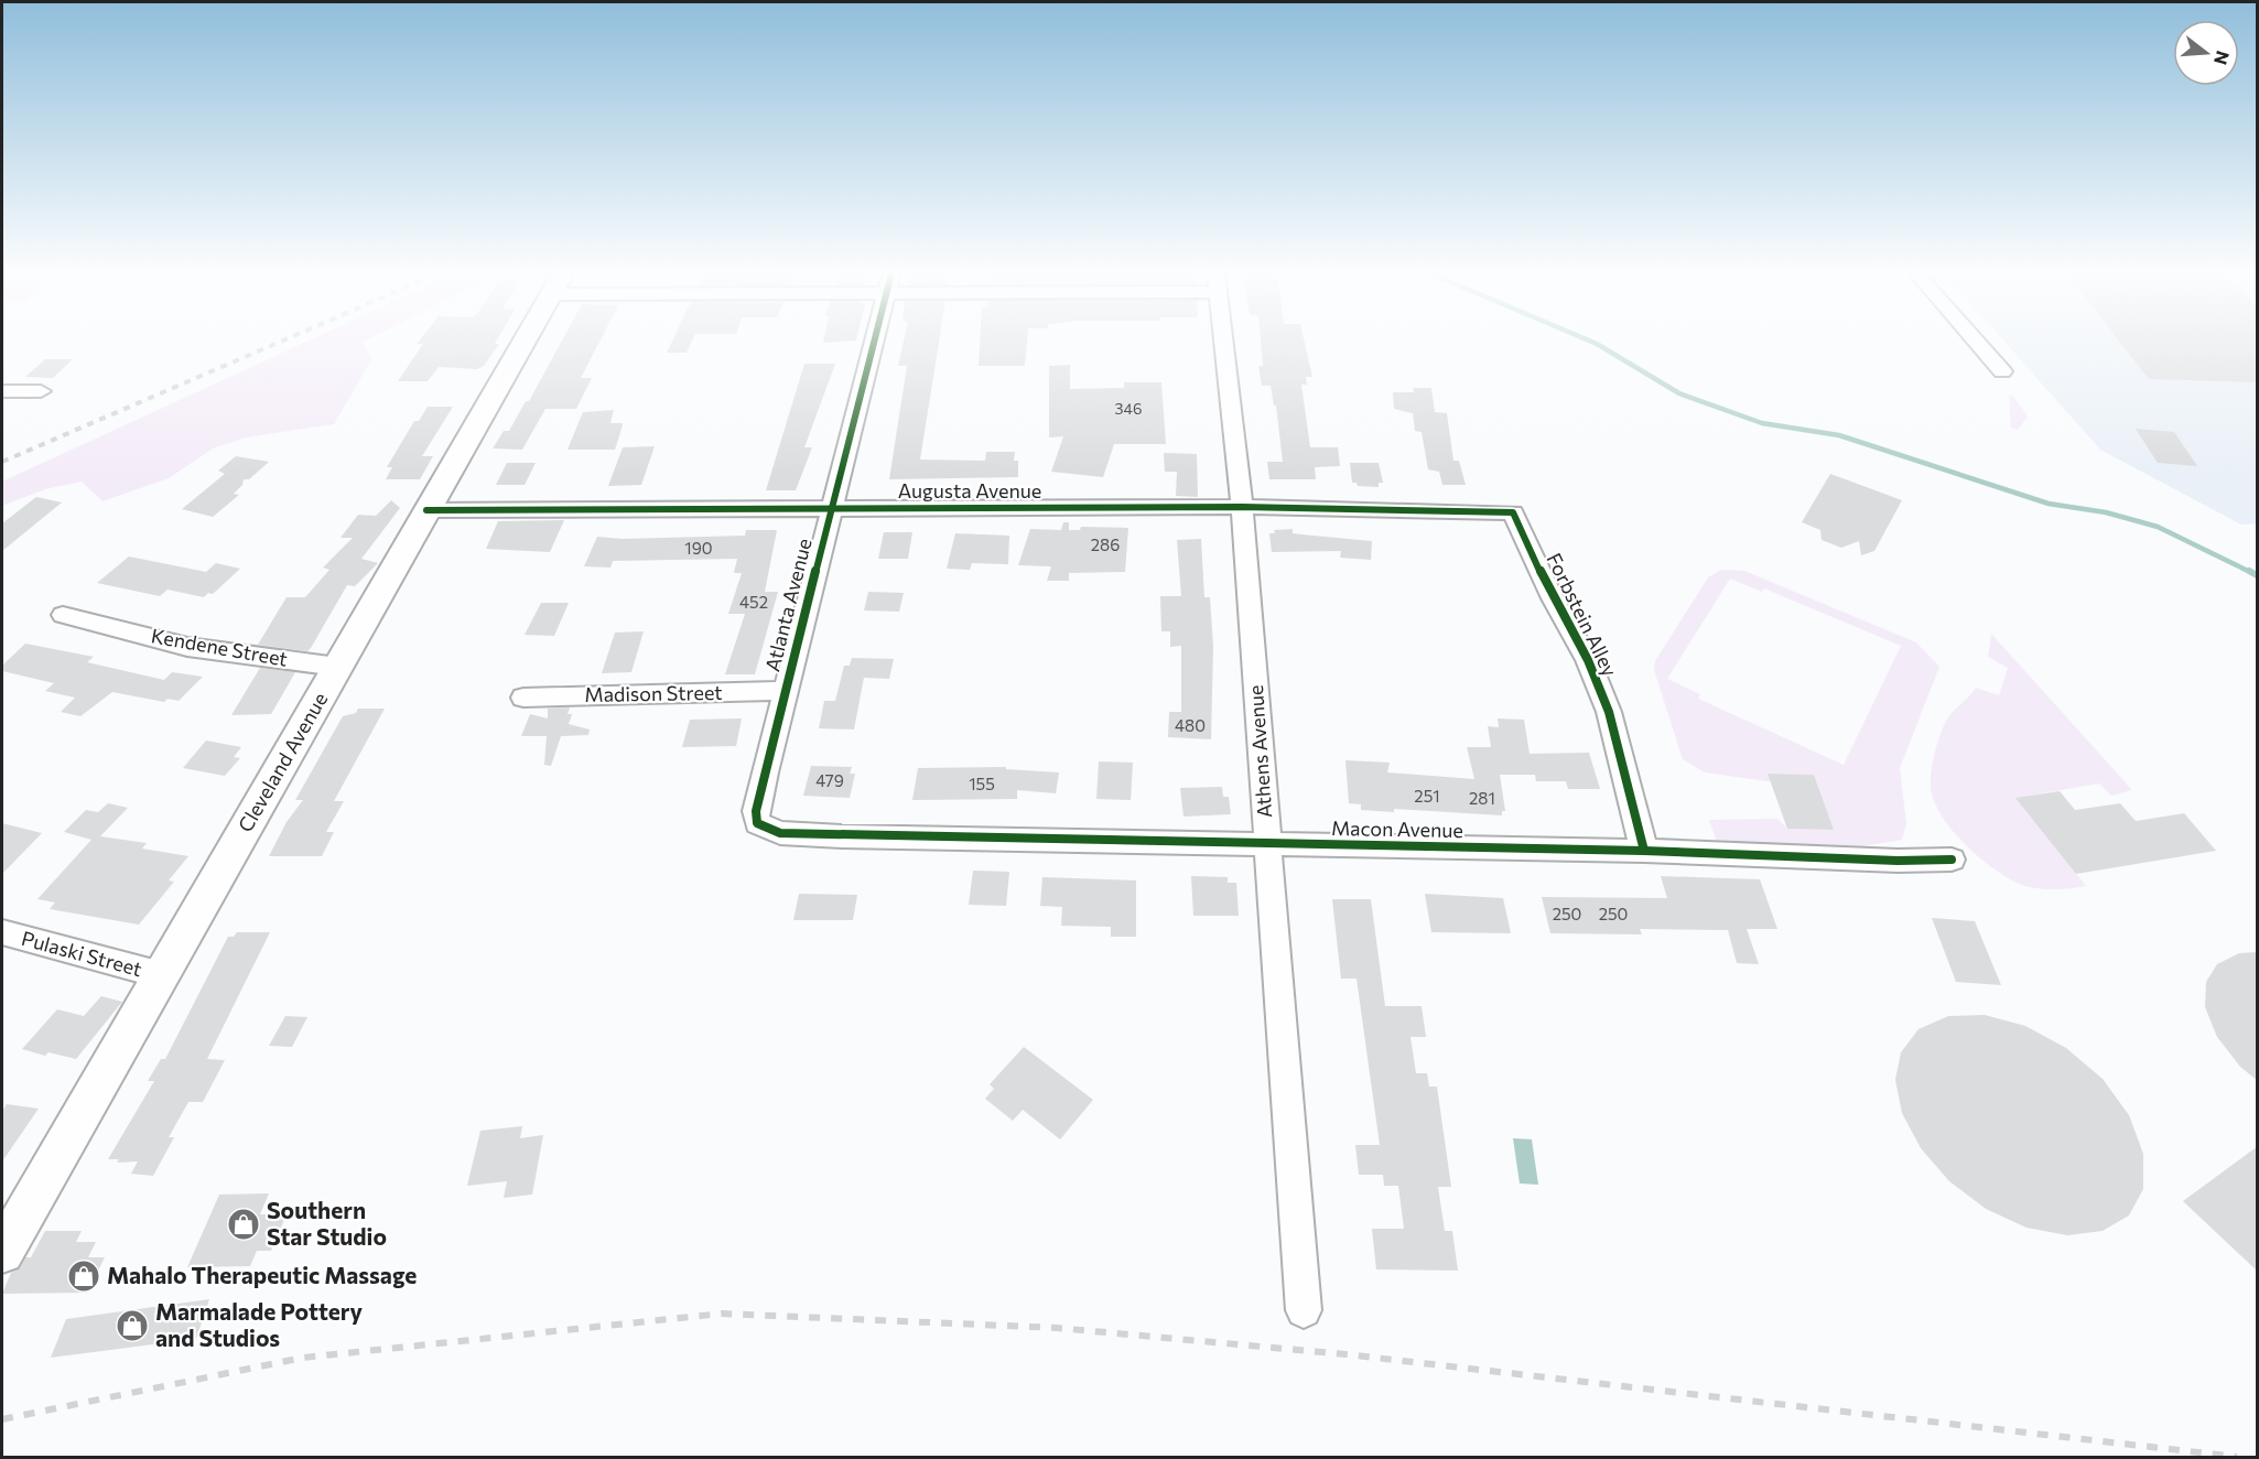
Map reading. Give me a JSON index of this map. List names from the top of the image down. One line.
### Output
{"streets":{"street":["Augusta Avenue","Atlanta Avenue","Forbstein Alley","Kendene Street","Madison Street","Athens Avenue","Cleveland Avenue","Macon Avenue","Pulaski Street"]},"crossings":[["Augusta Avenue","Atlanta Avenue"],["Augusta Avenue","Forbstein Alley"],["Augusta Avenue","Athens Avenue"],["Augusta Avenue","Cleveland Avenue"],["Atlanta Avenue","Madison Street"],["Atlanta Avenue","Macon Avenue"],["Forbstein Alley","Macon Avenue"],["Kendene Street","Cleveland Avenue"],["Athens Avenue","Macon Avenue"],["Cleveland Avenue","Pulaski Street"]],"places":{"shop":["Southern Star Studio","Mahalo Therapeutic Massage","Marmalade Pottery and Studios"]},"house_numbers":["346","286","190","452","480","479","155","251","281","250","250"],"north":"right"}
